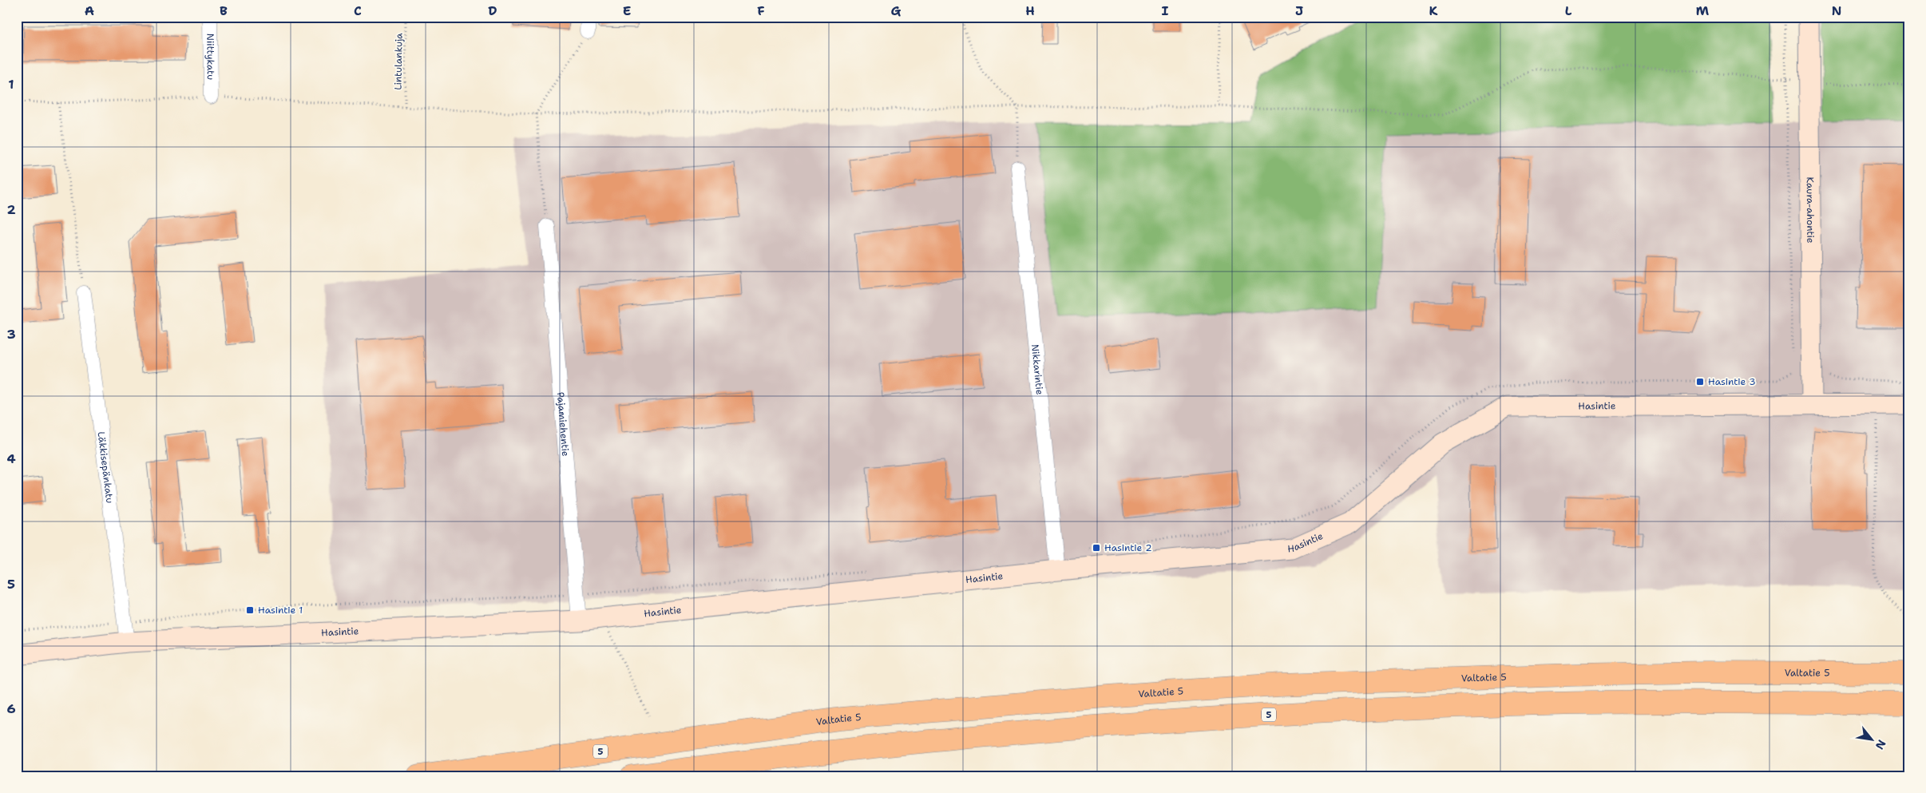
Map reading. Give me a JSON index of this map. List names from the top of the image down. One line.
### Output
{"streets":{"highway":["Valtatie 5","5"],"street":["Niittykatu","Kaura-ahontie","Nikkarintie","Hasintie","Pajamiehentie","Läkkisepänkatu"],"path":["Lintulankuja"]},"crossings":[["Kaura-ahontie","Hasintie"],["Nikkarintie","Hasintie"],["Hasintie","Pajamiehentie"],["Hasintie","Läkkisepänkatu"]],"places":{"transit":["Hasintie 3","Hasintie 2","Hasintie 1"]},"north":"bottom right","grid":{"columns":["A","B","C","D","E","F","G","H","I","J","K","L","M","N"],"rows":["1","2","3","4","5","6"]}}
